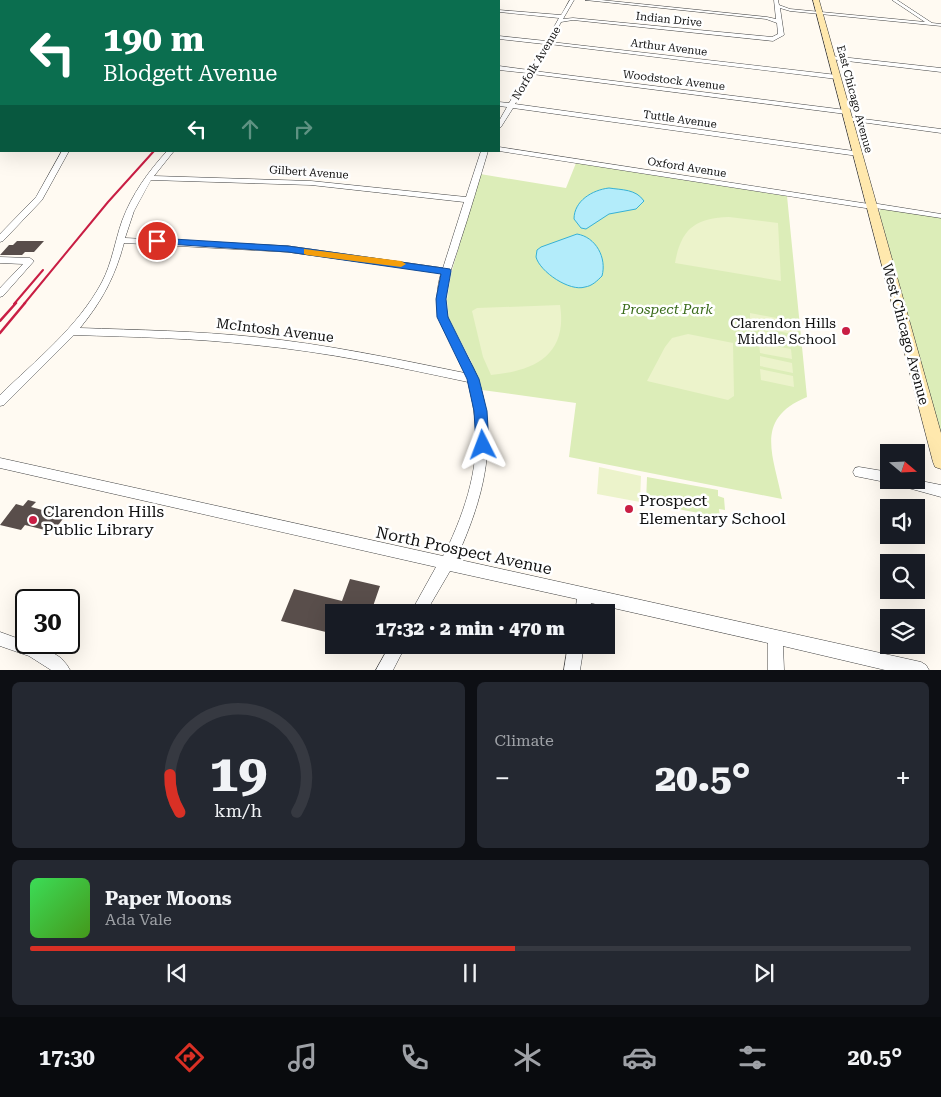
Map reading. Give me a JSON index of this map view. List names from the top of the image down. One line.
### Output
{"streets":{"main road":["East Chicago Avenue","West Chicago Avenue"],"street":["Indian Drive","Arthur Avenue","Norfolk Avenue","Woodstock Avenue","Tuttle Avenue","Oxford Avenue","Gilbert Avenue","McIntosh Avenue","North Prospect Avenue"]},"crossings":[["Indian Drive","Norfolk Avenue"],["Arthur Avenue","Norfolk Avenue"],["Arthur Avenue","East Chicago Avenue"],["Norfolk Avenue","Woodstock Avenue"],["Norfolk Avenue","Tuttle Avenue"],["Woodstock Avenue","East Chicago Avenue"],["East Chicago Avenue","Tuttle Avenue"],["East Chicago Avenue","Oxford Avenue"],["East Chicago Avenue","West Chicago Avenue"],["Oxford Avenue","West Chicago Avenue"]],"parks":["Prospect Park"],"places":["Clarendon Hills Middle School","Prospect Elementary School","Clarendon Hills Public Library"],"north":"right","page":{"turn":["190 m","Blodgett Avenue"],"limit":"30","trip":"17:32 · 2 min · 470 m","tile":"Climate","heat":["−","20.5°","+"],"song":["Paper Moons","Ada Vale"],"tabs":["17:30","20.5°"],"gauge":["19","km/h"]}}
